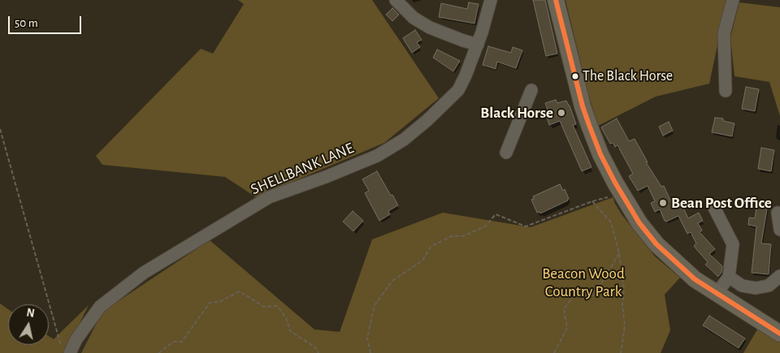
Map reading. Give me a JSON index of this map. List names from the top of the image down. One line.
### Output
{"streets":{"street":["SHELLBANK LANE"]},"parks":["Beacon Wood Country Park"],"places":["The Black Horse","Black Horse","Bean Post Office"],"scale_bar":"50 m","north":"top"}
